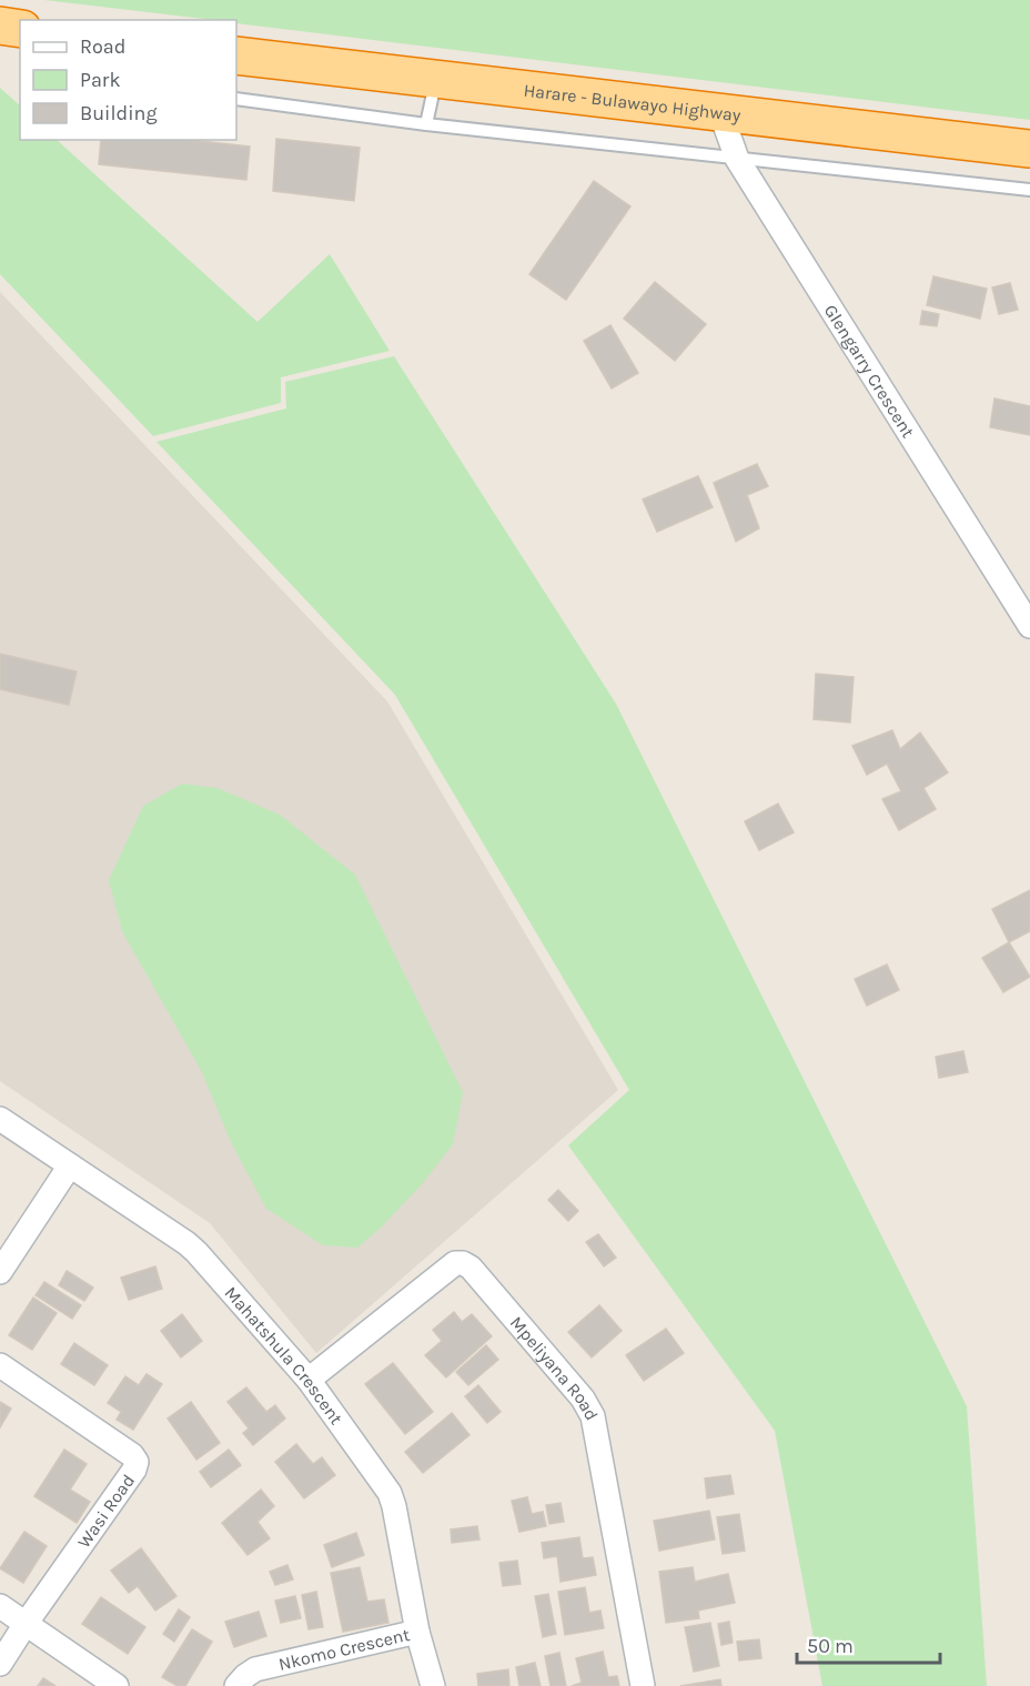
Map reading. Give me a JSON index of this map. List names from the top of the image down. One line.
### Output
{"streets":{"highway":["Harare - Bulawayo Highway"],"street":["Glengarry Crescent","Mahatshula Crescent","Mpeliyana Road","Wasi Road","Nkomo Crescent"]},"crossings":[["Harare - Bulawayo Highway","Glengarry Crescent"],["Mahatshula Crescent","Mpeliyana Road"],["Mahatshula Crescent","Nkomo Crescent"]],"legend":["Road","Park","Building"],"scale_bar":"50 m"}
